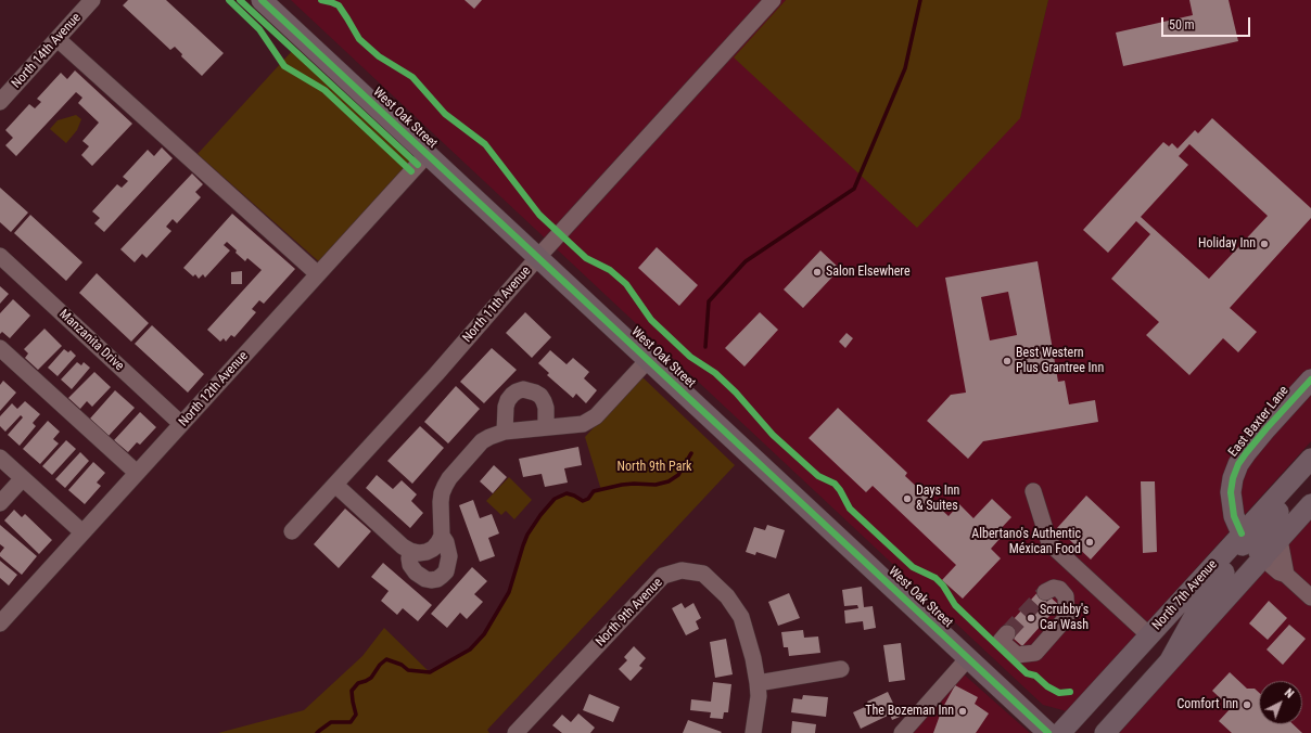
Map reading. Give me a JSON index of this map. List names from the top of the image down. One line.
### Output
{"streets":{"main road":["West Oak Street","East Baxter Lane","North 7th Avenue"],"street":["North 14th Avenue","North 11th Avenue","Manzanita Drive","North 12th Avenue","North 9th Avenue"]},"crossings":[["West Oak Street","North 11th Avenue"],["West Oak Street","North 12th Avenue"],["Manzanita Drive","North 12th Avenue"],["East Baxter Lane","North 7th Avenue"]],"parks":["North 9th Park"],"places":["Holiday Inn","Salon Elsewhere","Best Western Plus Grantree Inn","Days Inn & Suites","Albertano's Authentic Méxican Food","Scrubby's Car Wash","Comfort Inn","The Bozeman Inn"],"scale_bar":"50 m","north":"top right"}
